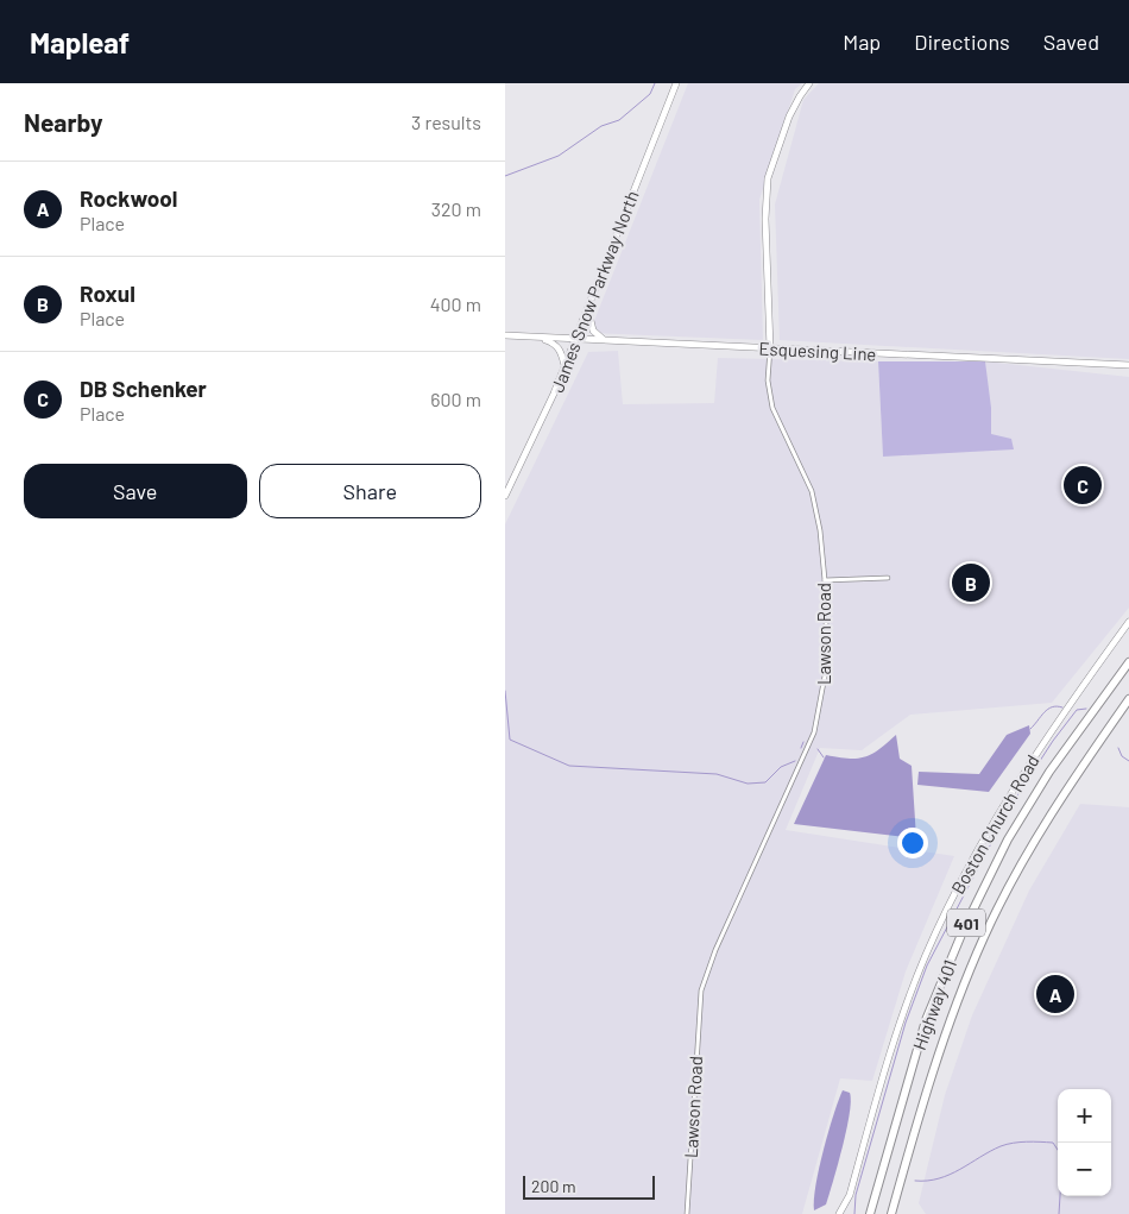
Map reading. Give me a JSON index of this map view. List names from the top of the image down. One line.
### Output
{"streets":{"highway":["401","Highway 401"],"street":["James Snow Parkway North","Esquesing Line","Lawson Road","Boston Church Road"]},"crossings":[["James Snow Parkway North","Esquesing Line"],["Esquesing Line","Lawson Road"]],"scale_bar":"200 m","page":{"header":"Mapleaf","nav":["Map","Directions","Saved"],"heading":["Nearby","3 results"],"list":[{"mark":"A","name":"Rockwool","note":"Place","value":"320 m"},{"mark":"B","name":"Roxul","note":"Place","value":"400 m"},{"mark":"C","name":"DB Schenker","note":"Place","value":"600 m"}],"buttons":["Save","Share"],"pins":["C","B","A"],"map_buttons":["+","−"],"scale":"200 m"}}
